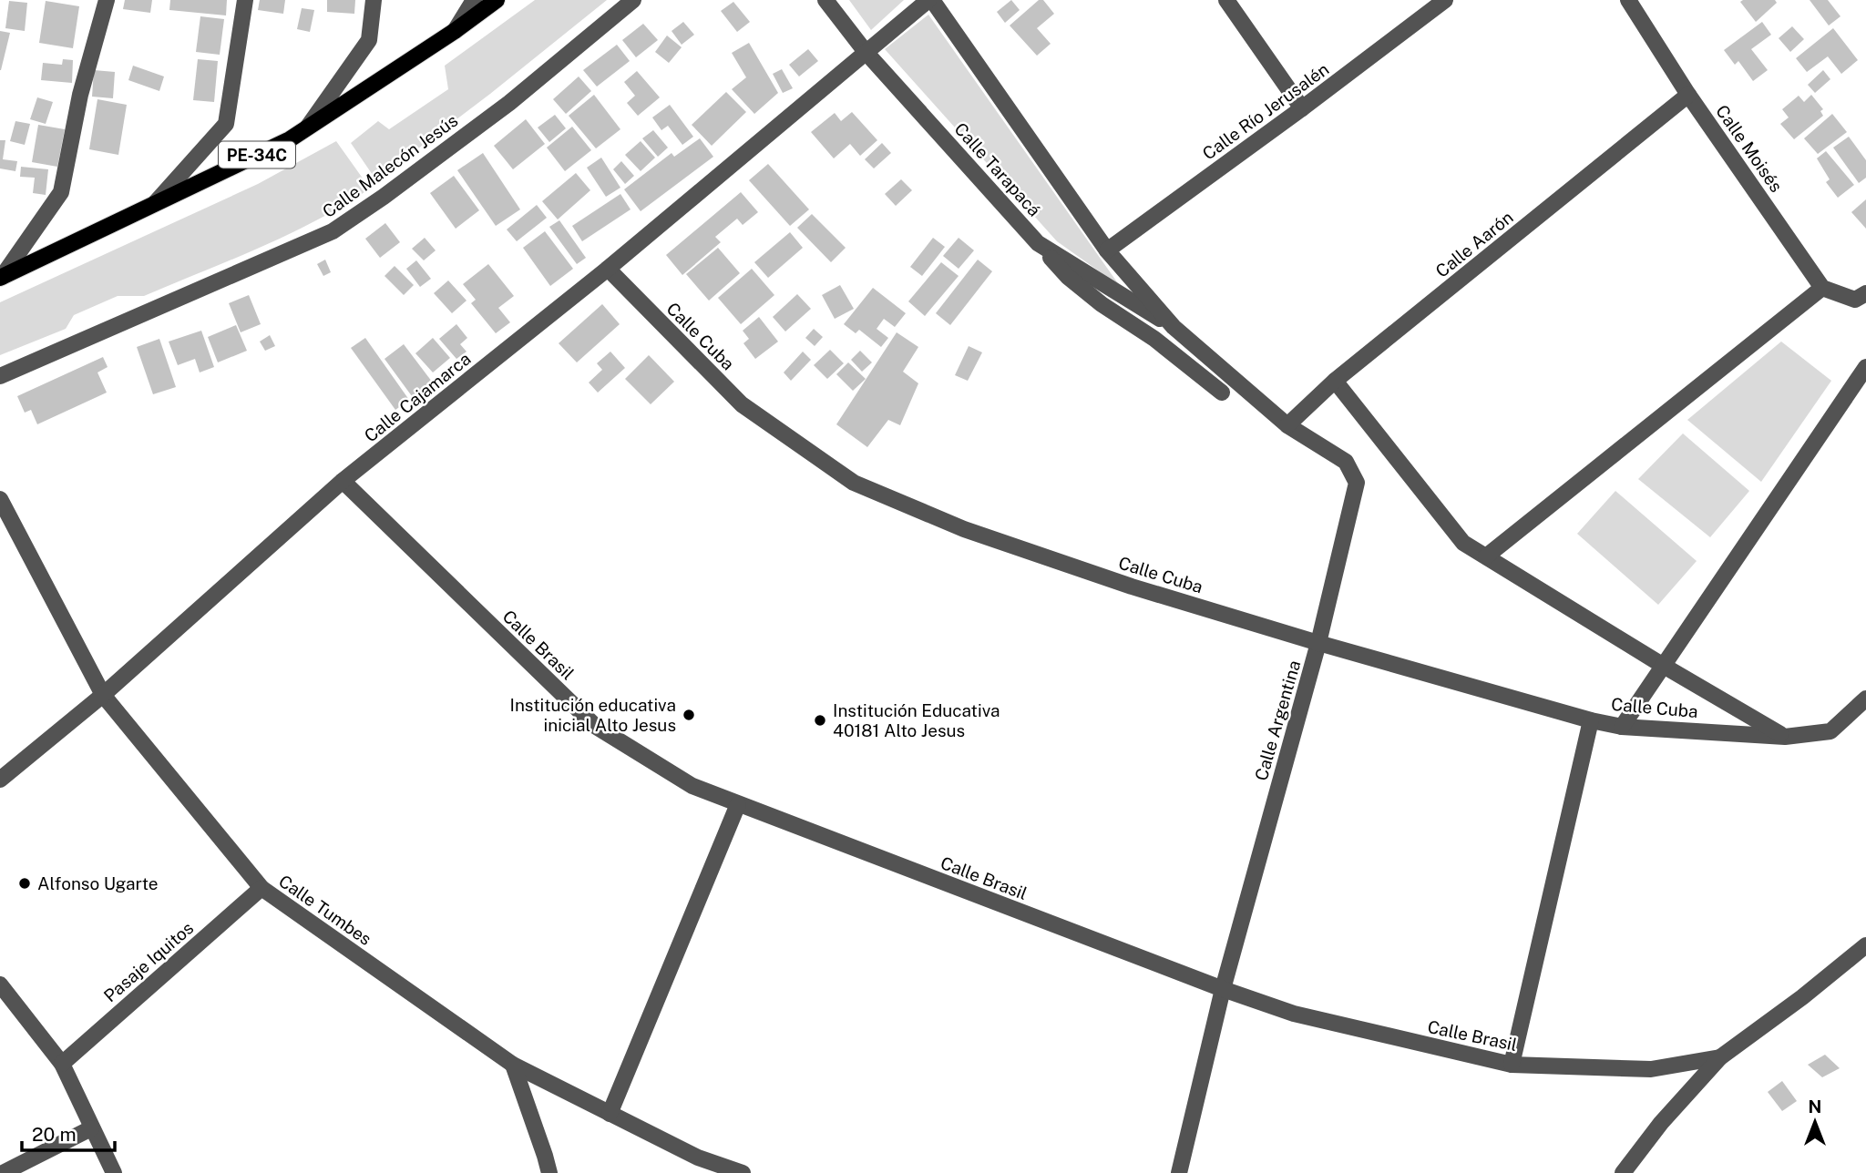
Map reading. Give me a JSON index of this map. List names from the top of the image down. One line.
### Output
{"streets":{"main road":["PE-34C"],"street":["Calle Río Jerusalén","Calle Moisés","Calle Malecón Jesús","Calle Tarapacá","Calle Aarón","Calle Cuba","Calle Cajamarca","Calle Brasil","Calle Argentina","Calle Tumbes","Pasaje Iquitos"]},"crossings":[["Calle Moisés","Calle Aarón"],["Calle Tarapacá","Calle Cajamarca"],["Calle Aarón","Calle Argentina"],["Calle Cuba","Calle Cajamarca"],["Calle Cuba","Calle Argentina"],["Calle Cajamarca","Calle Brasil"],["Calle Cajamarca","Calle Tumbes"],["Calle Brasil","Calle Argentina"],["Calle Tumbes","Pasaje Iquitos"]],"places":["Institución educativa inicial Alto Jesus","Institución Educativa 40181 Alto Jesus","Alfonso Ugarte"],"scale_bar":"20 m","north":"top"}
